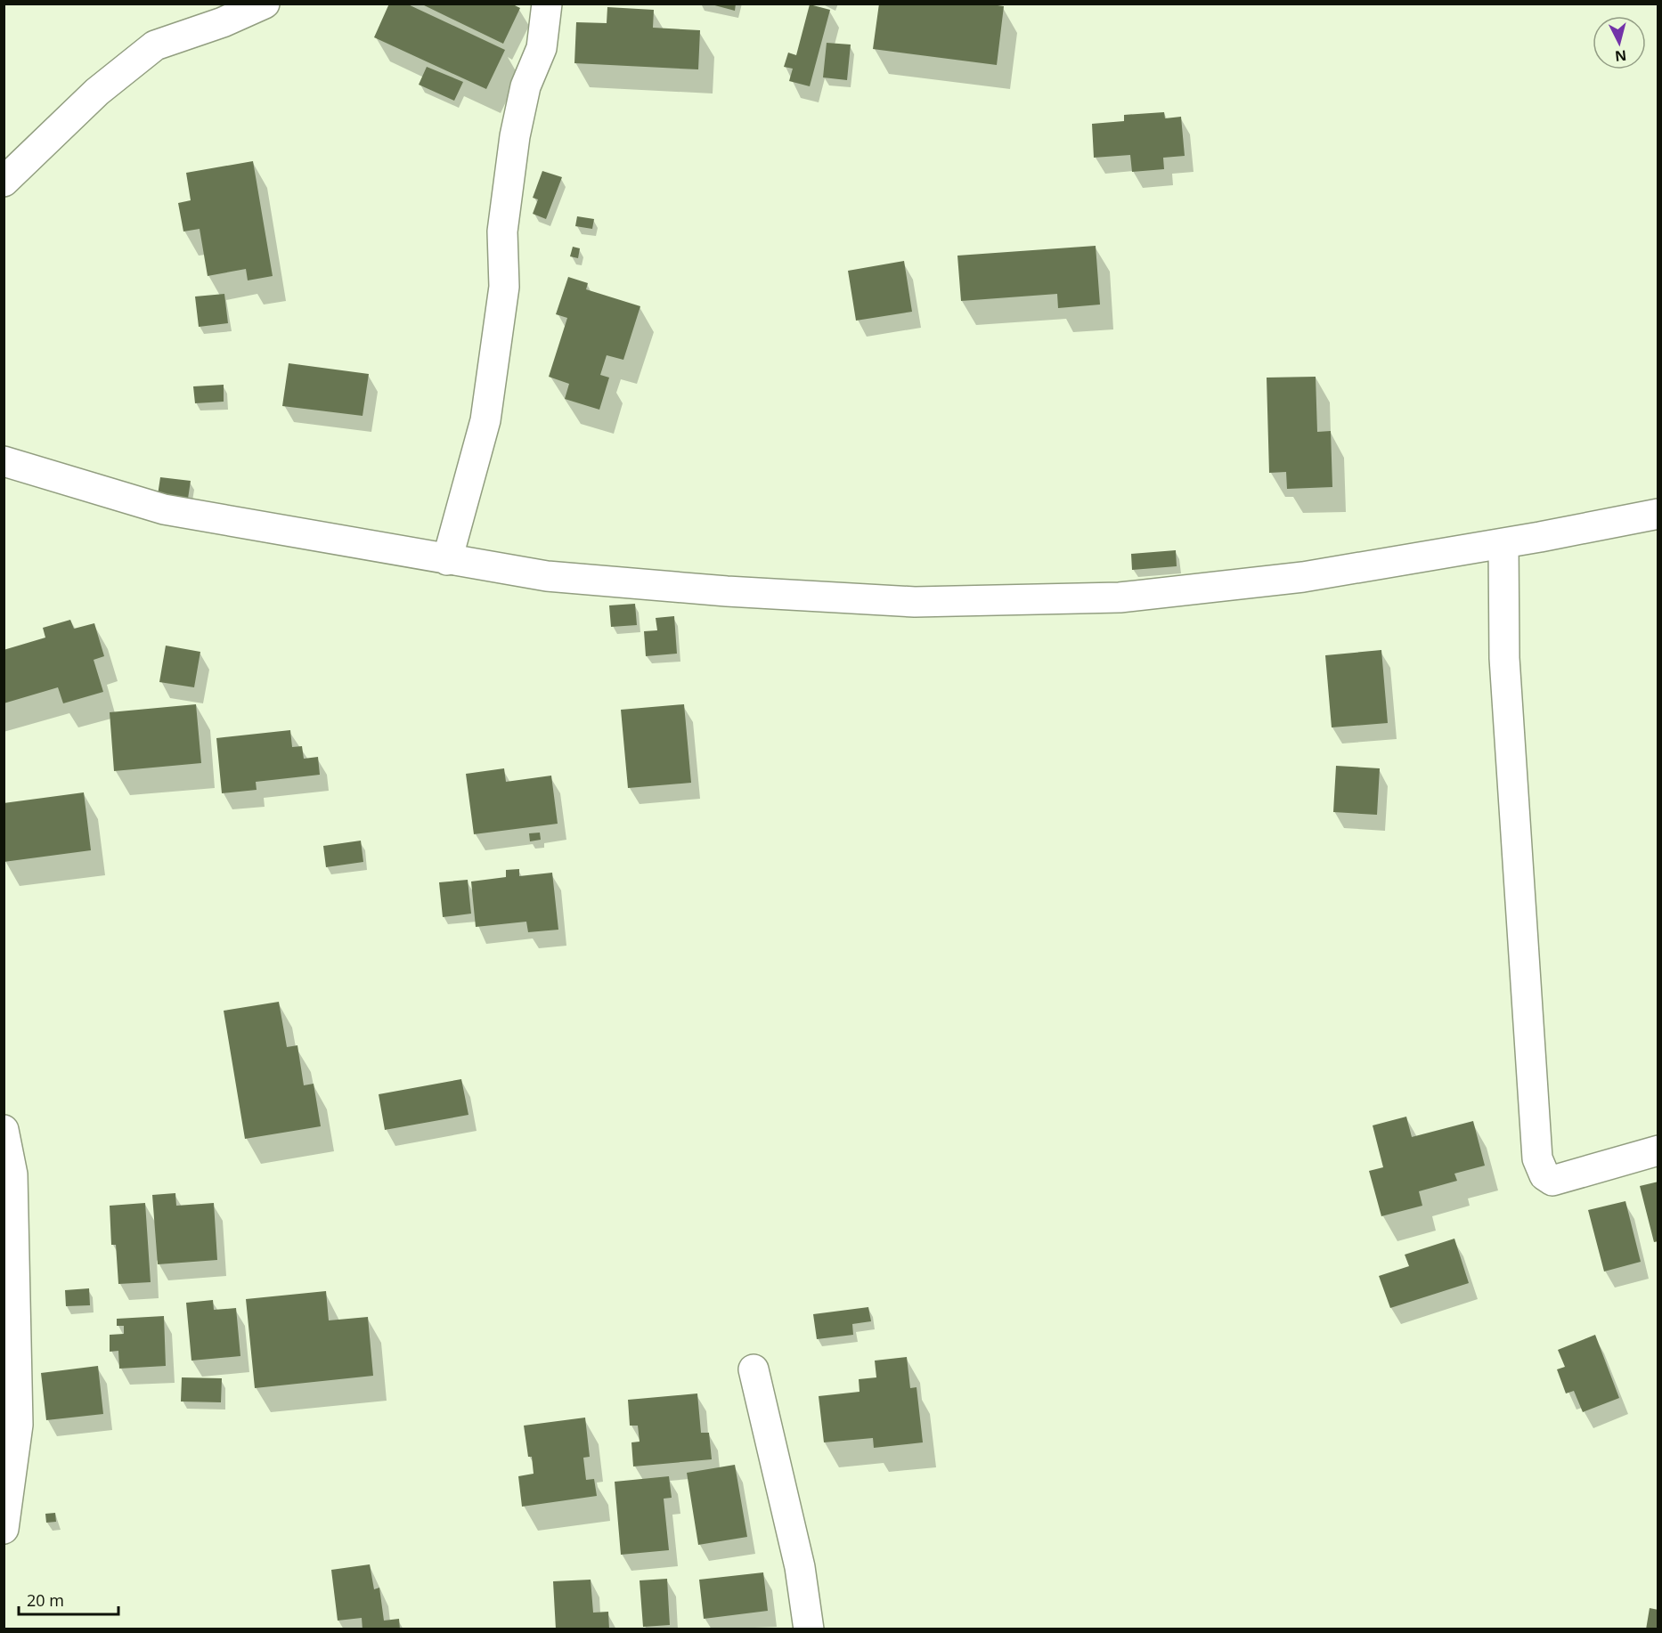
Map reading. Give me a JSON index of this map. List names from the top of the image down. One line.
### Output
{"scale_bar":"20 m","north":"bottom"}
